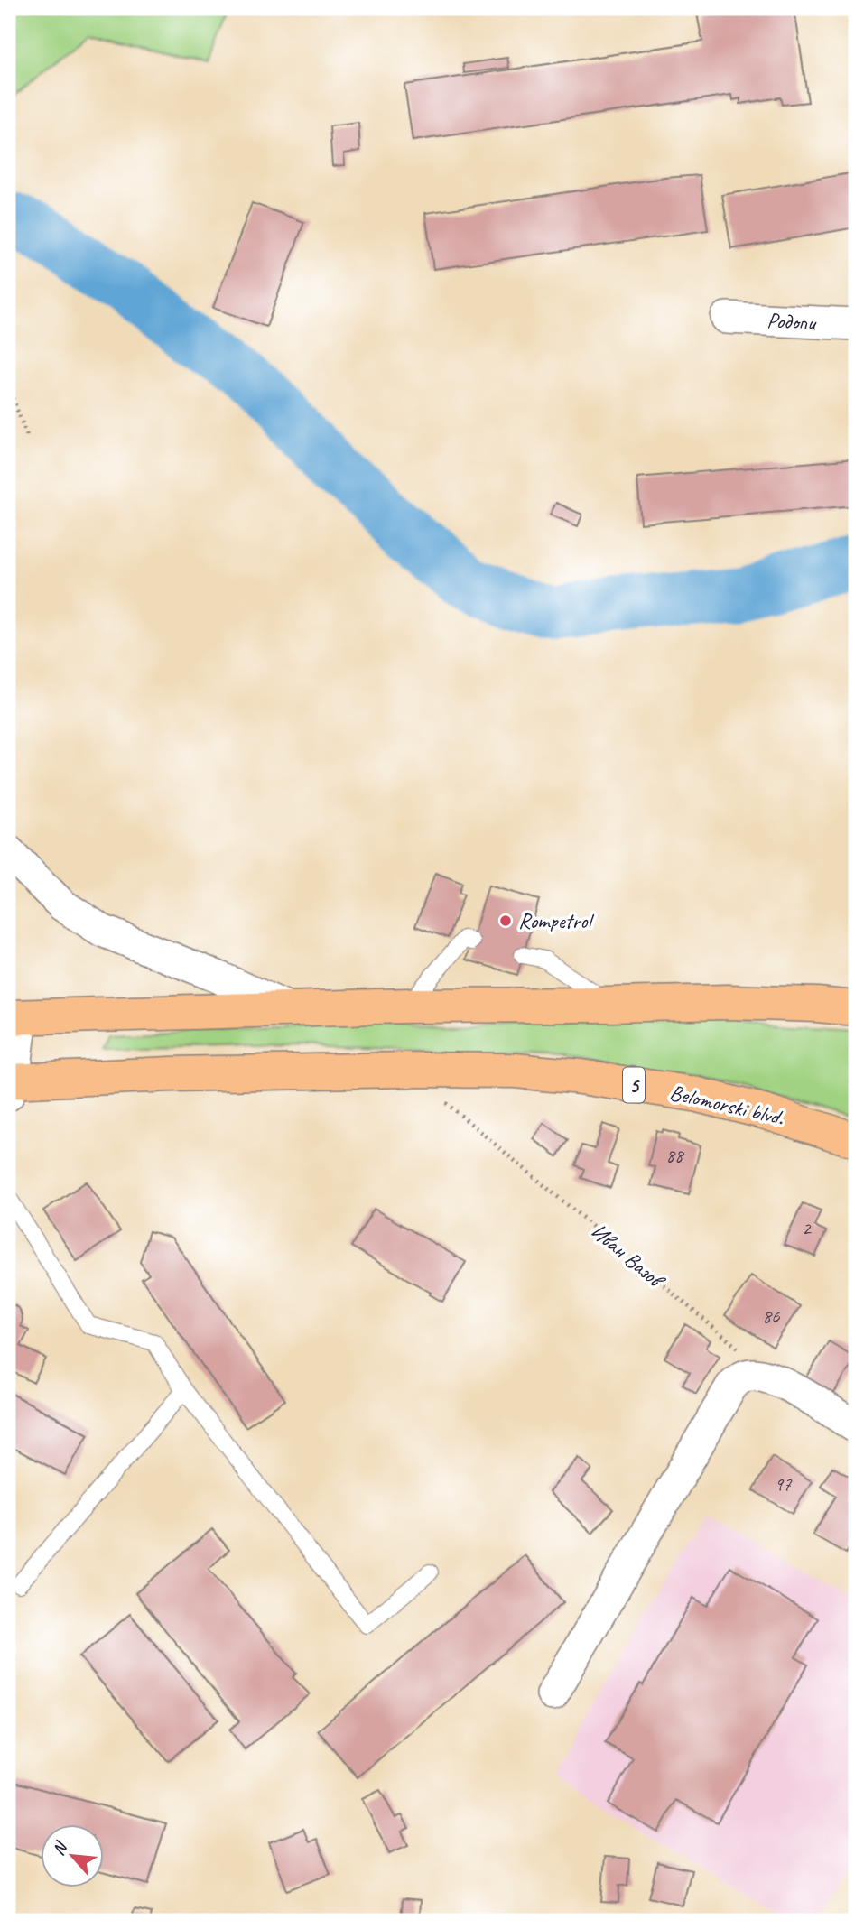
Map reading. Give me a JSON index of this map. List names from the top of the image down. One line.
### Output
{"streets":{"main road":["5","Belomorski blvd."],"street":["Родопи"],"path":["Иван Вазов"]},"places":["Rompetrol"],"house_numbers":["88","2","86","97"],"north":"top left"}
